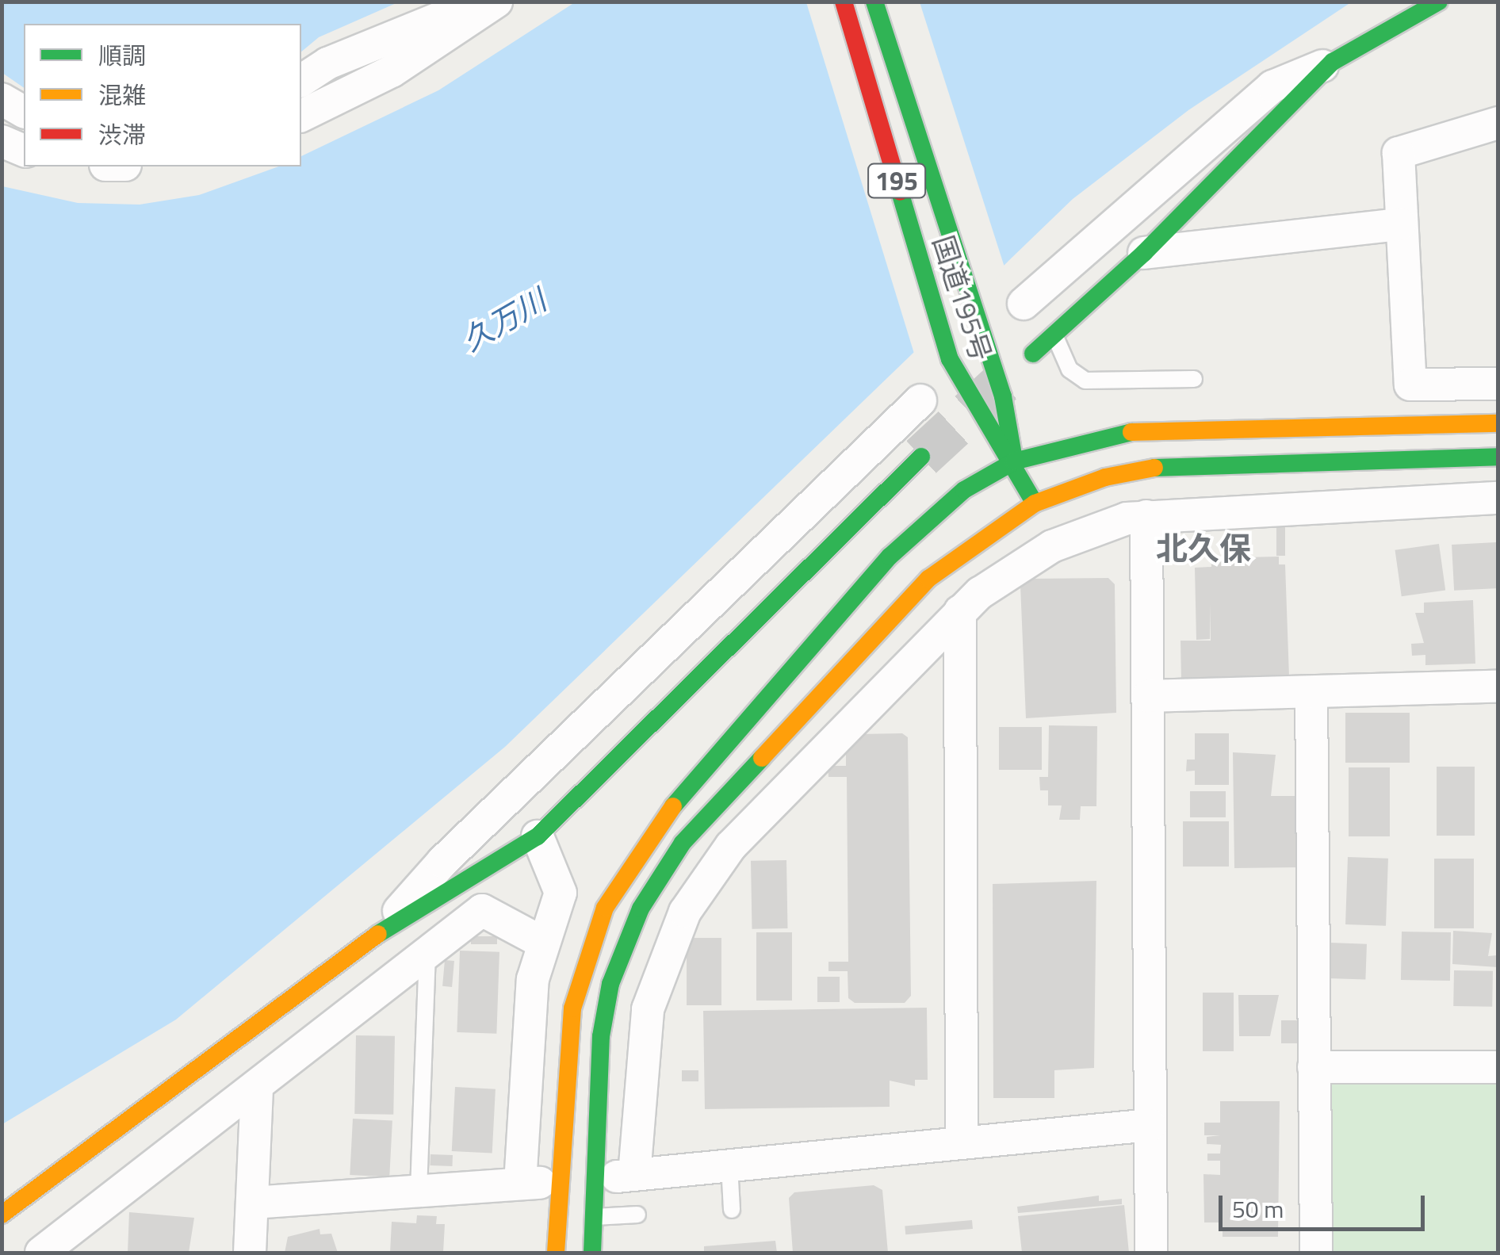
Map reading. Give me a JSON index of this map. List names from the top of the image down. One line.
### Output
{"streets":{"main road":["195","国道195号"]},"districts":["北久保"],"water":["久万川"],"legend":["順調","混雑","渋滞"],"scale_bar":"50 m"}
